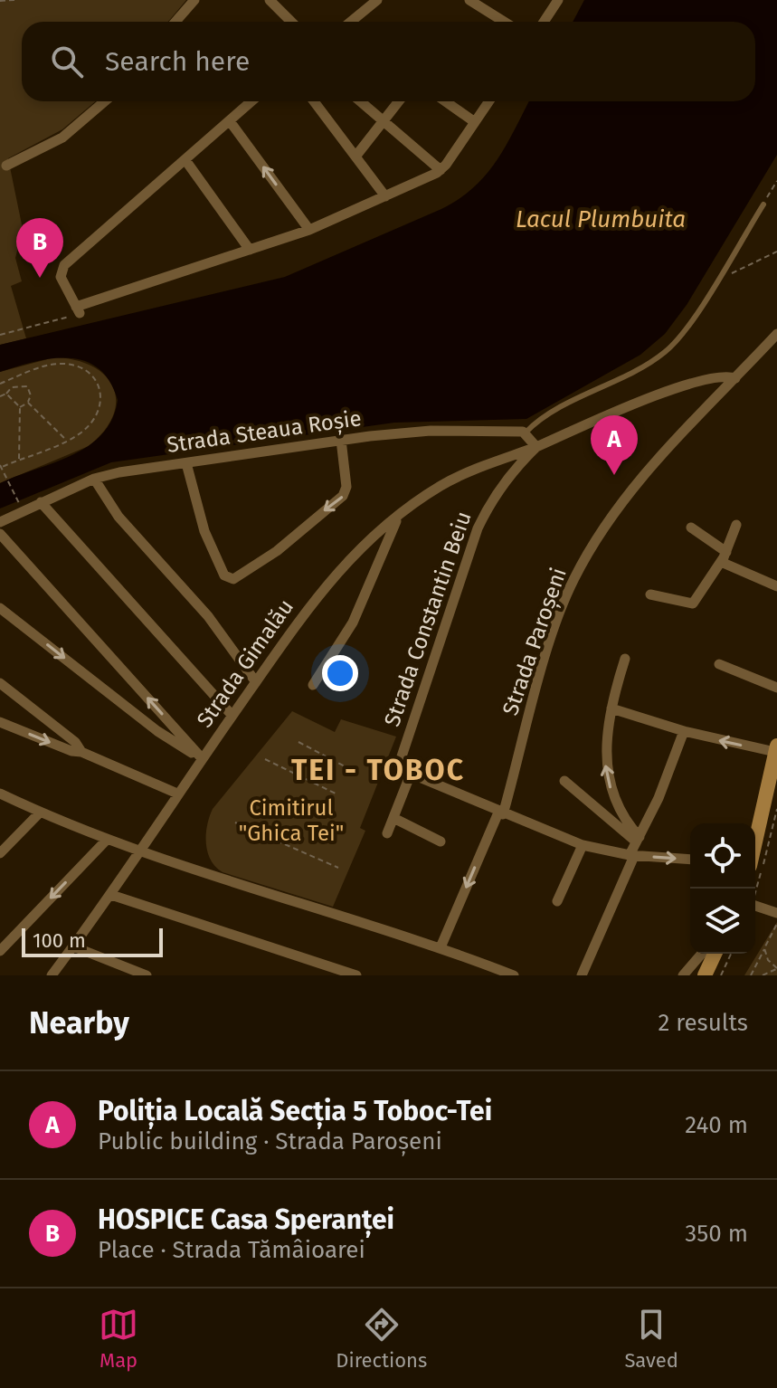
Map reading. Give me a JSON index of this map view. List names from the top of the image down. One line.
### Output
{"streets":{"street":["Strada Steaua Roșie","Strada Constantin Beiu","Strada Paroșeni","Strada Gimalău"]},"crossings":[["Strada Constantin Beiu","Strada Paroșeni"],["Strada Constantin Beiu","Strada Gimalău"]],"districts":["TEI - TOBOC"],"water":["Lacul Plumbuita"],"parks":["Cimitirul \"Ghica Tei\""],"scale_bar":"100 m","page":{"search":"Search here","pins":["B","A"],"scale":"100 m","heading":["Nearby","2 results"],"list":[{"mark":"A","name":"Poliția Locală Secția 5 Toboc-Tei","note":"Public building · Strada Paroșeni","value":"240 m"},{"mark":"B","name":"HOSPICE Casa Speranței","note":"Place · Strada Tămâioarei","value":"350 m"}],"nav":["Map","Directions","Saved"]}}
